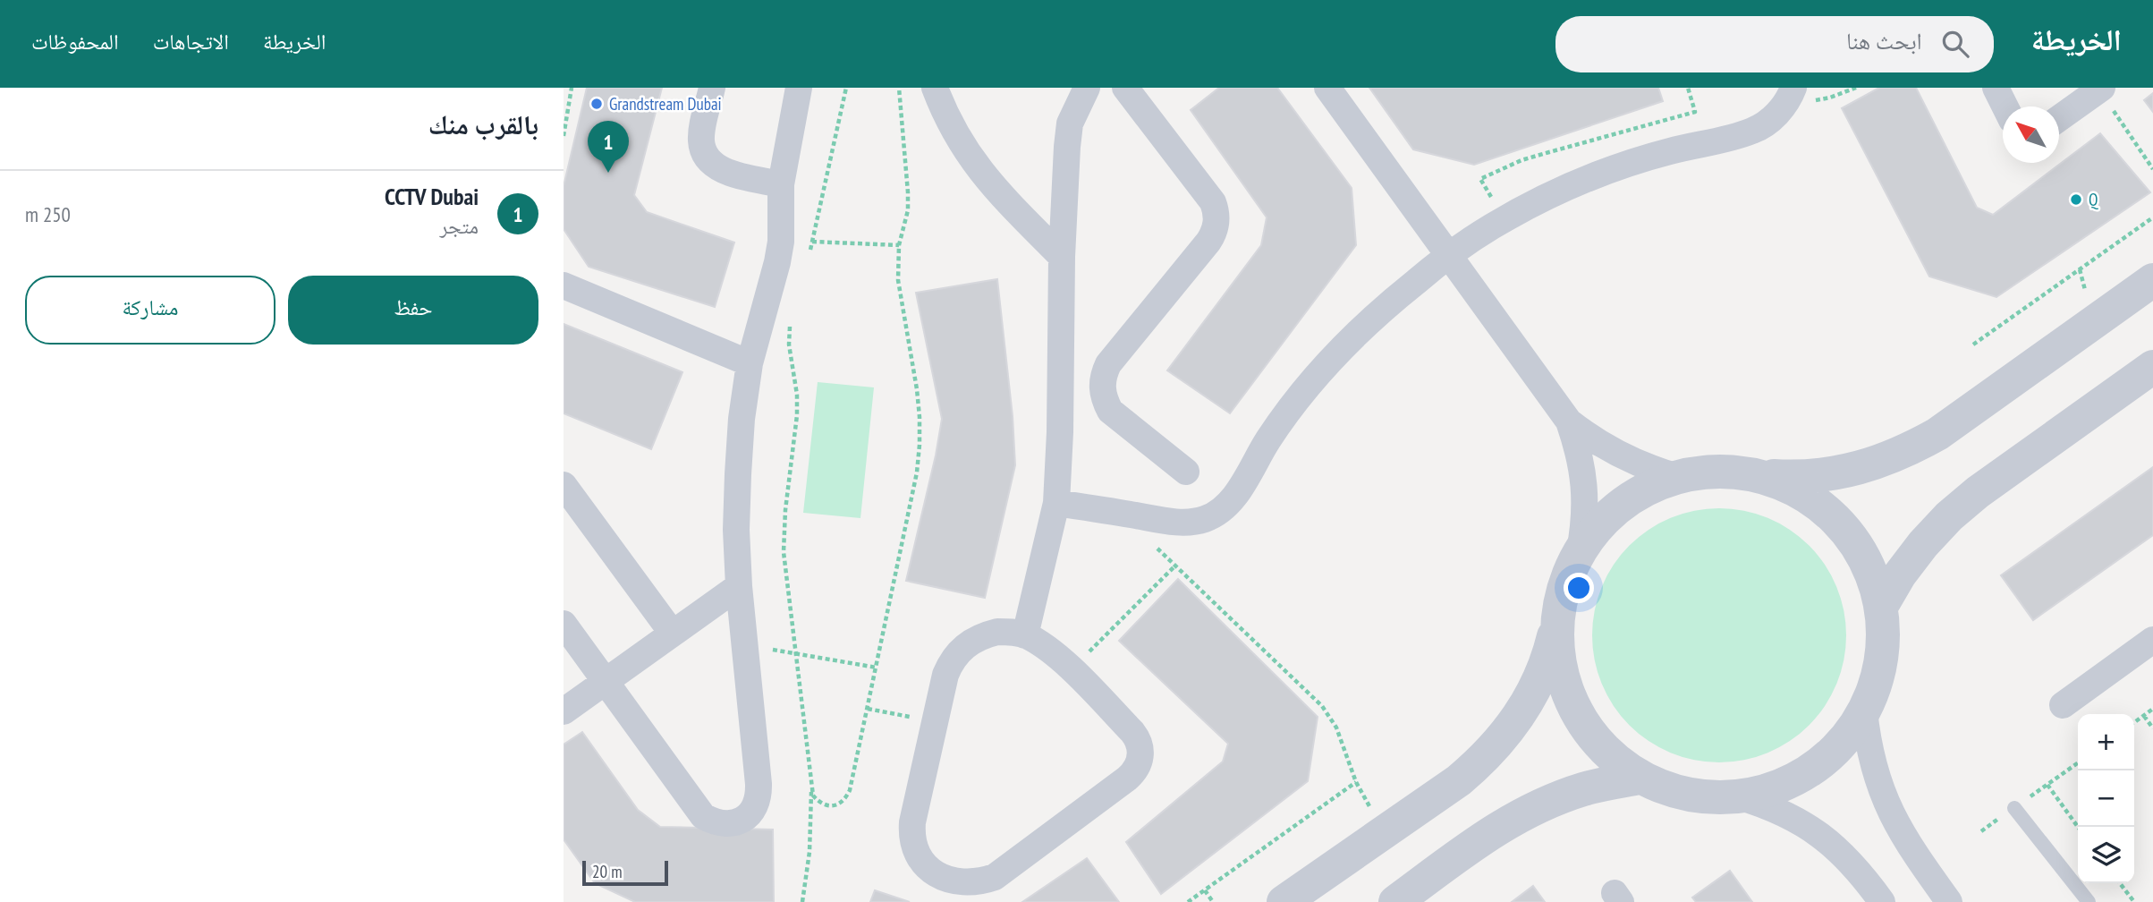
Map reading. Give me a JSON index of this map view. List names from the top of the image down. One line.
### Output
{"places":["Grandstream Dubai","Q"],"scale_bar":"20 m","north":"top left","page":{"header":"الخريطة","search":"ابحث هنا","nav":["الخريطة","الاتجاهات","المحفوظات"],"heading":"بالقرب منك","pins":"1","list":[{"mark":"1","name":"CCTV Dubai","note":"متجر","value":"250 m"}],"buttons":["حفظ","مشاركة"],"map_buttons":["+","−"],"scale":"20 m"}}
